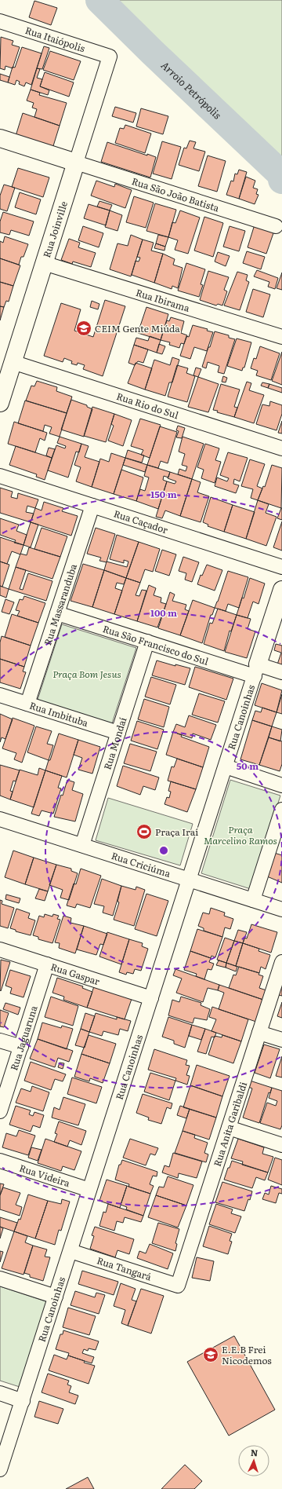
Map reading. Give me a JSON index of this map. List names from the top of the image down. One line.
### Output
{"streets":{"street":["Rua Itaiópolis","Rua São João Batista","Rua Joinville","Rua Ibirama","Rua Rio do Sul","Rua Caçador","Rua Massaranduba","Rua São Francisco do Sul","Rua Imbituba","Rua Canoinhas","Rua Mondaí","Rua Criciúma","Rua Gaspar","Rua Jaguaruna","Rua Anita Garibaldi","Rua Videira","Rua Tangará"]},"crossings":[["Rua Itaiópolis","Rua Joinville"],["Rua São João Batista","Rua Joinville"],["Rua Joinville","Rua Ibirama"],["Rua Joinville","Rua Rio do Sul"],["Rua Caçador","Rua Massaranduba"],["Rua Massaranduba","Rua São Francisco do Sul"],["Rua Massaranduba","Rua Imbituba"],["Rua São Francisco do Sul","Rua Canoinhas"],["Rua São Francisco do Sul","Rua Mondaí"],["Rua Imbituba","Rua Mondaí"],["Rua Canoinhas","Rua Criciúma"],["Rua Canoinhas","Rua Gaspar"],["Rua Canoinhas","Rua Videira"],["Rua Canoinhas","Rua Tangará"],["Rua Mondaí","Rua Criciúma"],["Rua Gaspar","Rua Jaguaruna"],["Rua Anita Garibaldi","Rua Tangará"]],"water":["Arroio Petrópolis"],"parks":["Praça Bom Jesus","Praça Marcelino Ramos"],"places":{"school or university":["CEIM Gente Miúda","E.E.B Frei Nicodemos"],"sports":["Praça Iraí"]},"north":"top","rings":["150 m","100 m","50 m"]}
